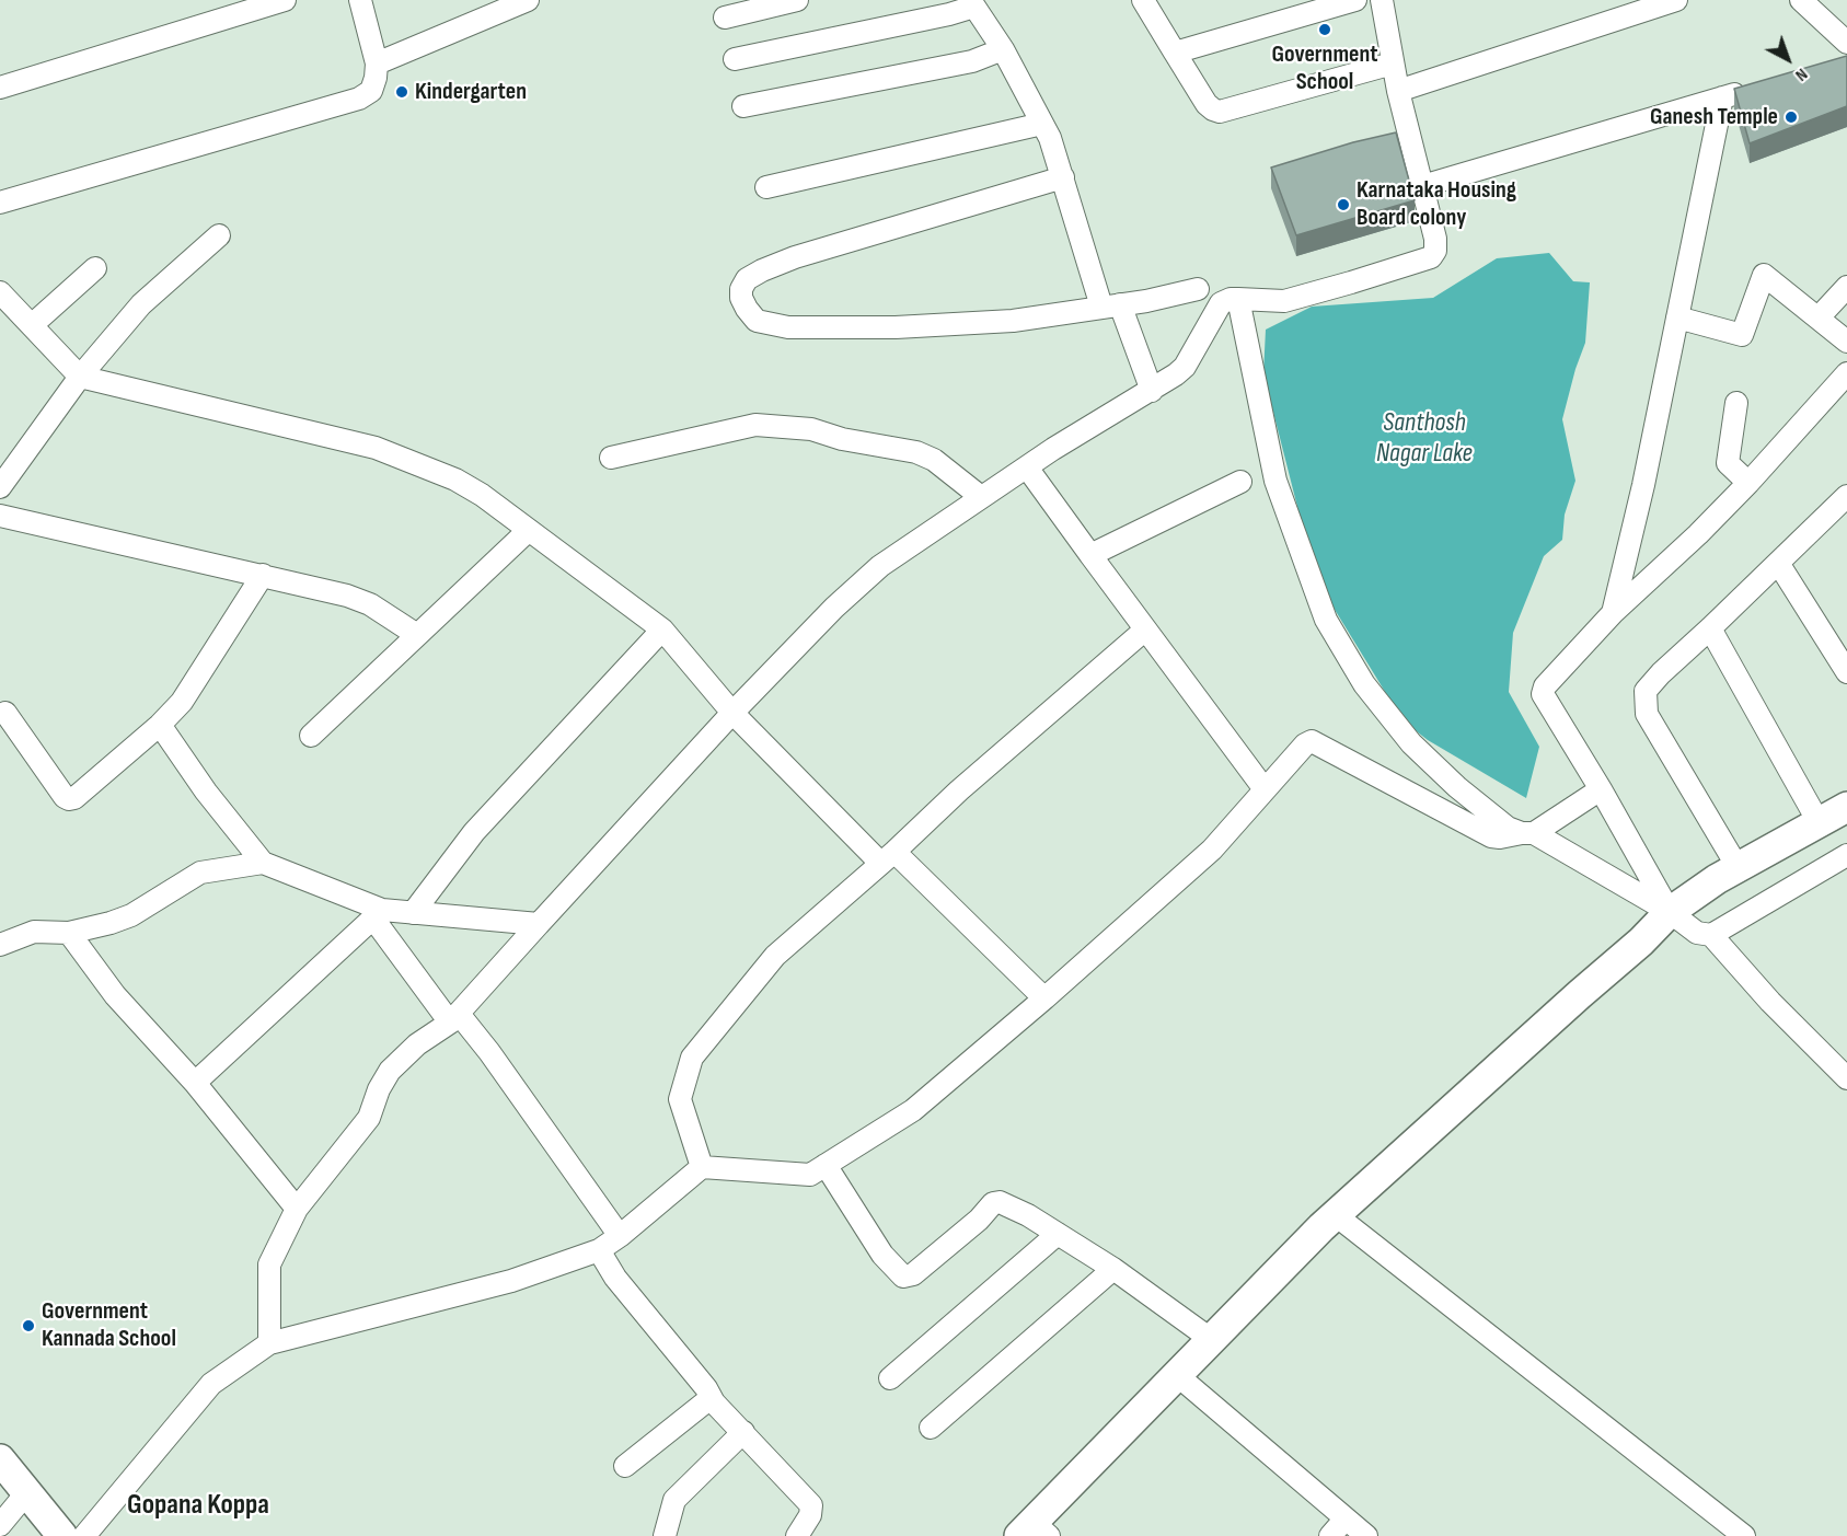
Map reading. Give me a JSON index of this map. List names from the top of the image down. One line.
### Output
{"districts":["Gopana Koppa"],"water":["Santhosh Nagar Lake"],"places":["Government School","Kindergarten","Ganesh Temple","Karnataka Housing Board colony","Government Kannada School"],"north":"bottom right"}
